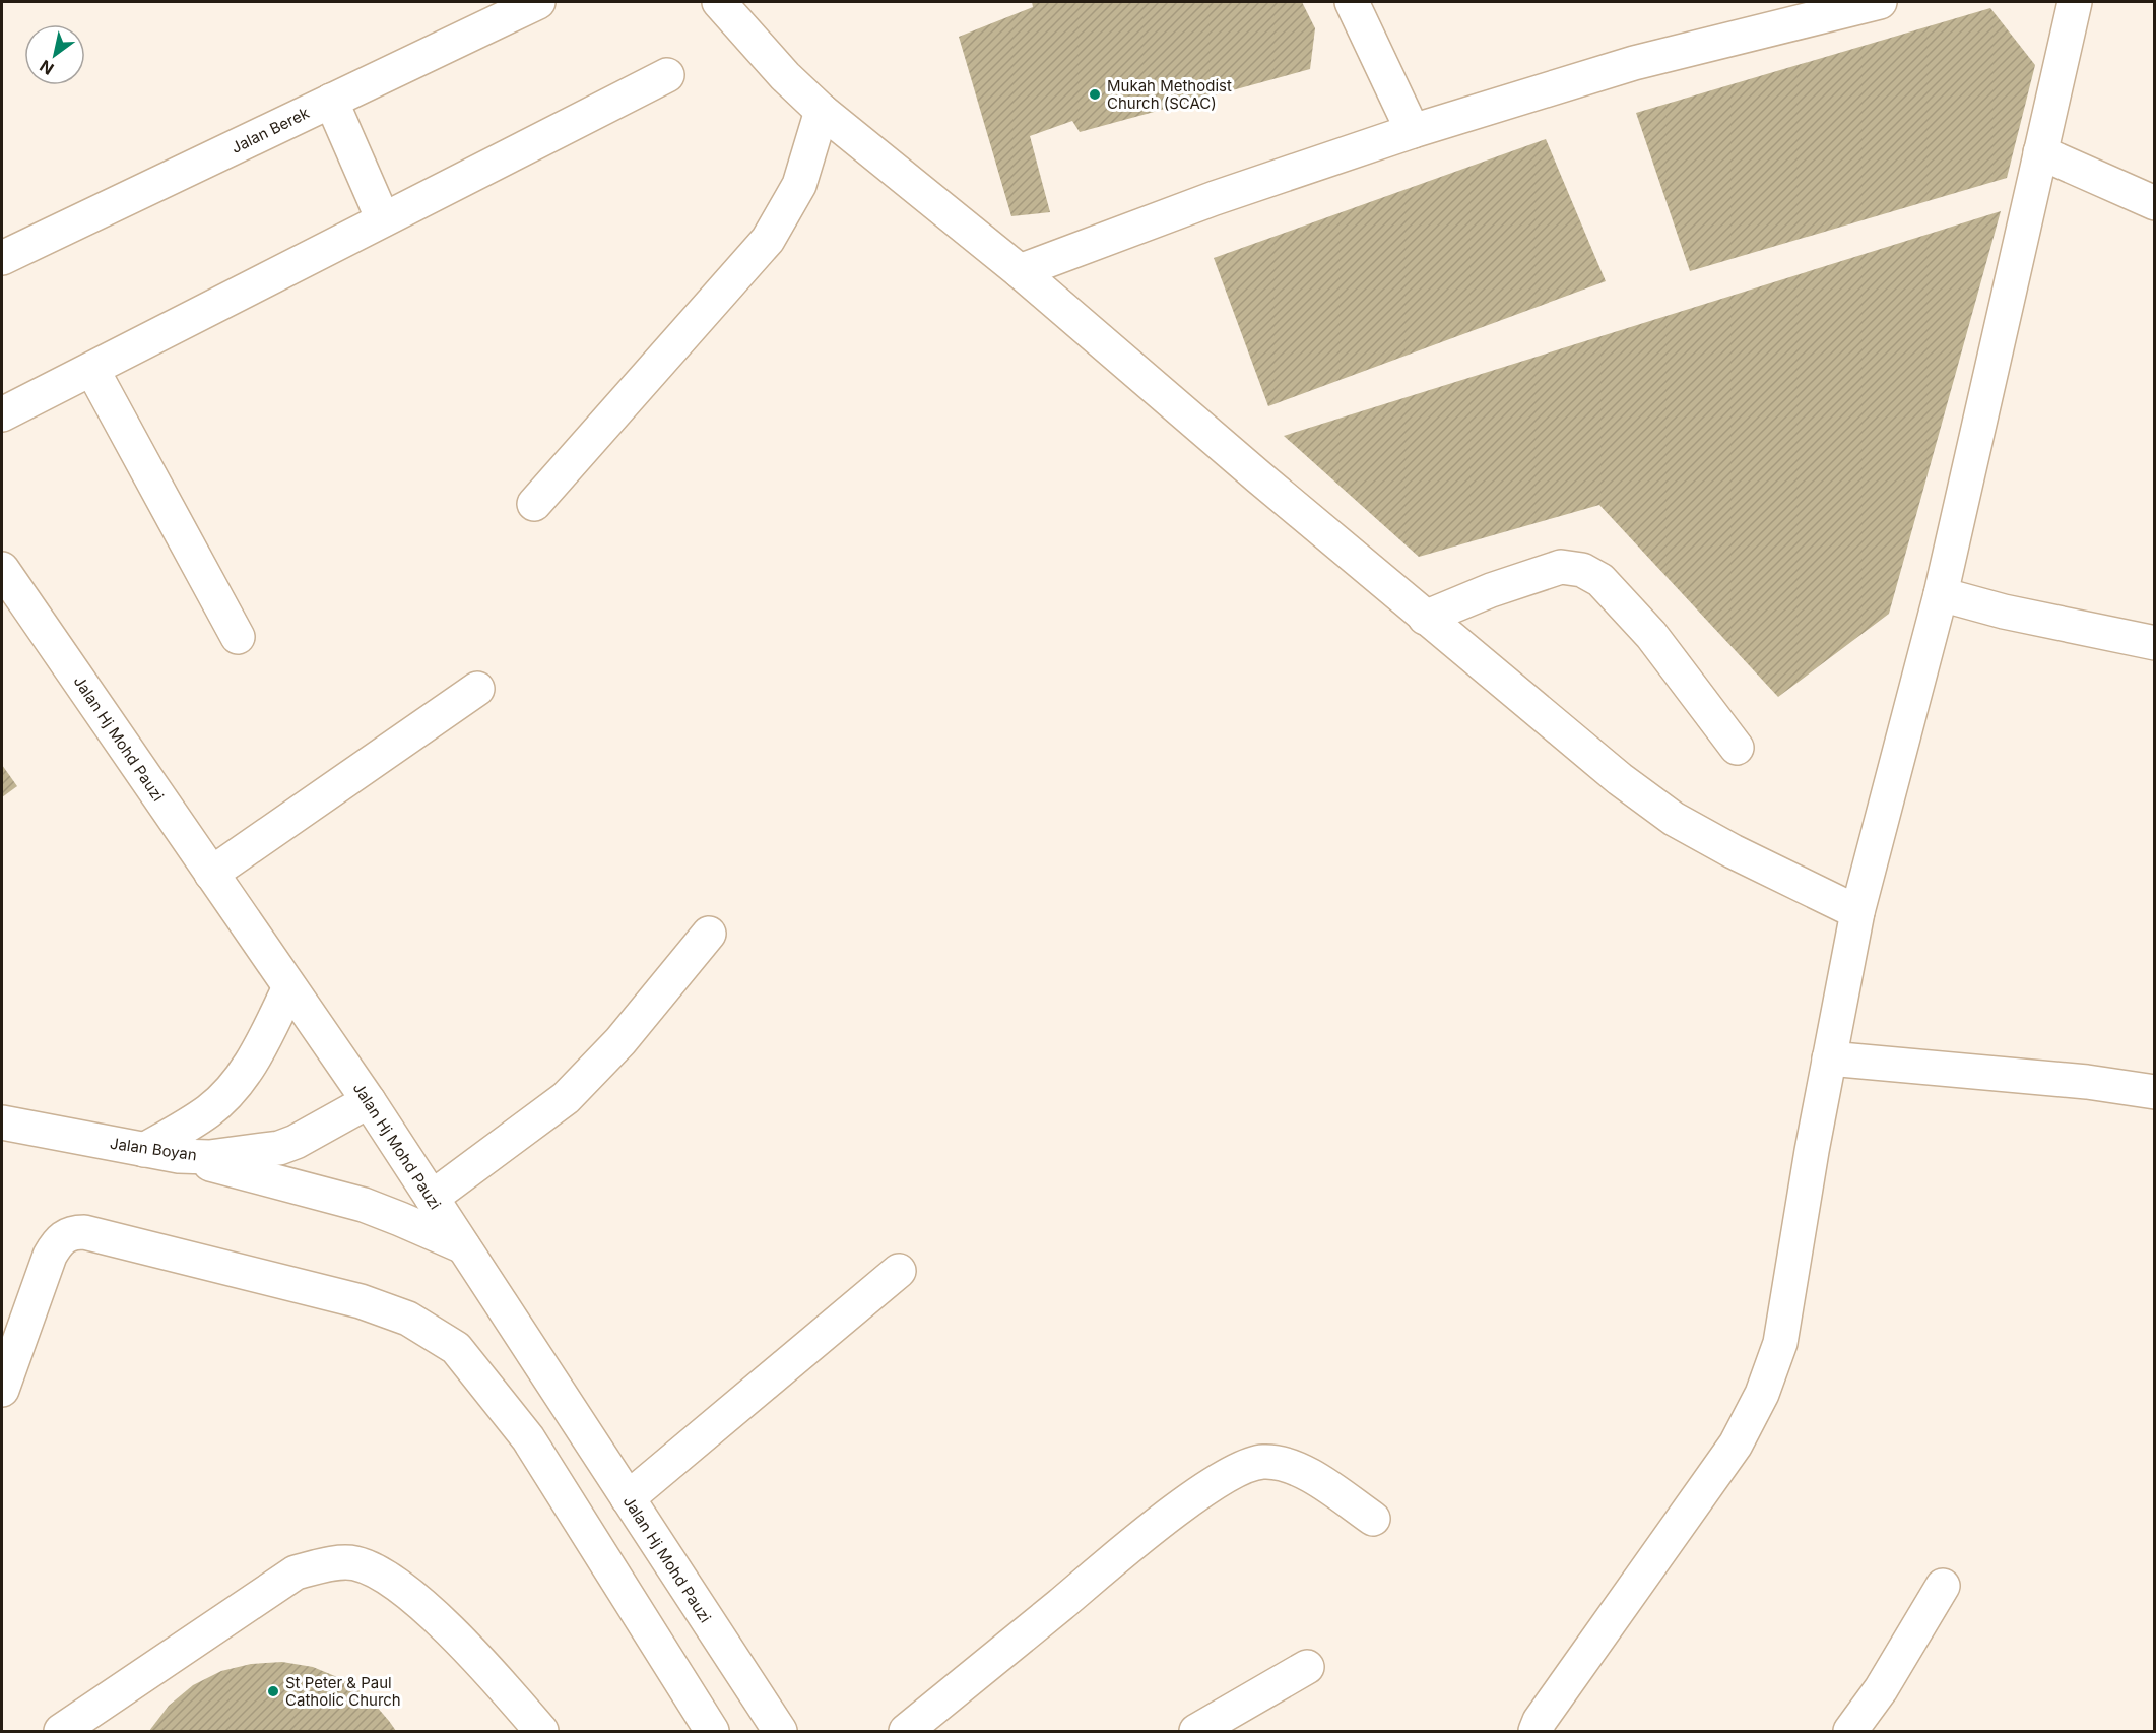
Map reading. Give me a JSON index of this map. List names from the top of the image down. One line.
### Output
{"streets":{"street":["Jalan Berek","Jalan Hj Mohd Pauzi","Jalan Boyan"]},"crossings":[["Jalan Hj Mohd Pauzi","Jalan Boyan"]],"places":["Mukah Methodist Church (SCAC)","St Peter & Paul Catholic Church"],"north":"bottom left"}
